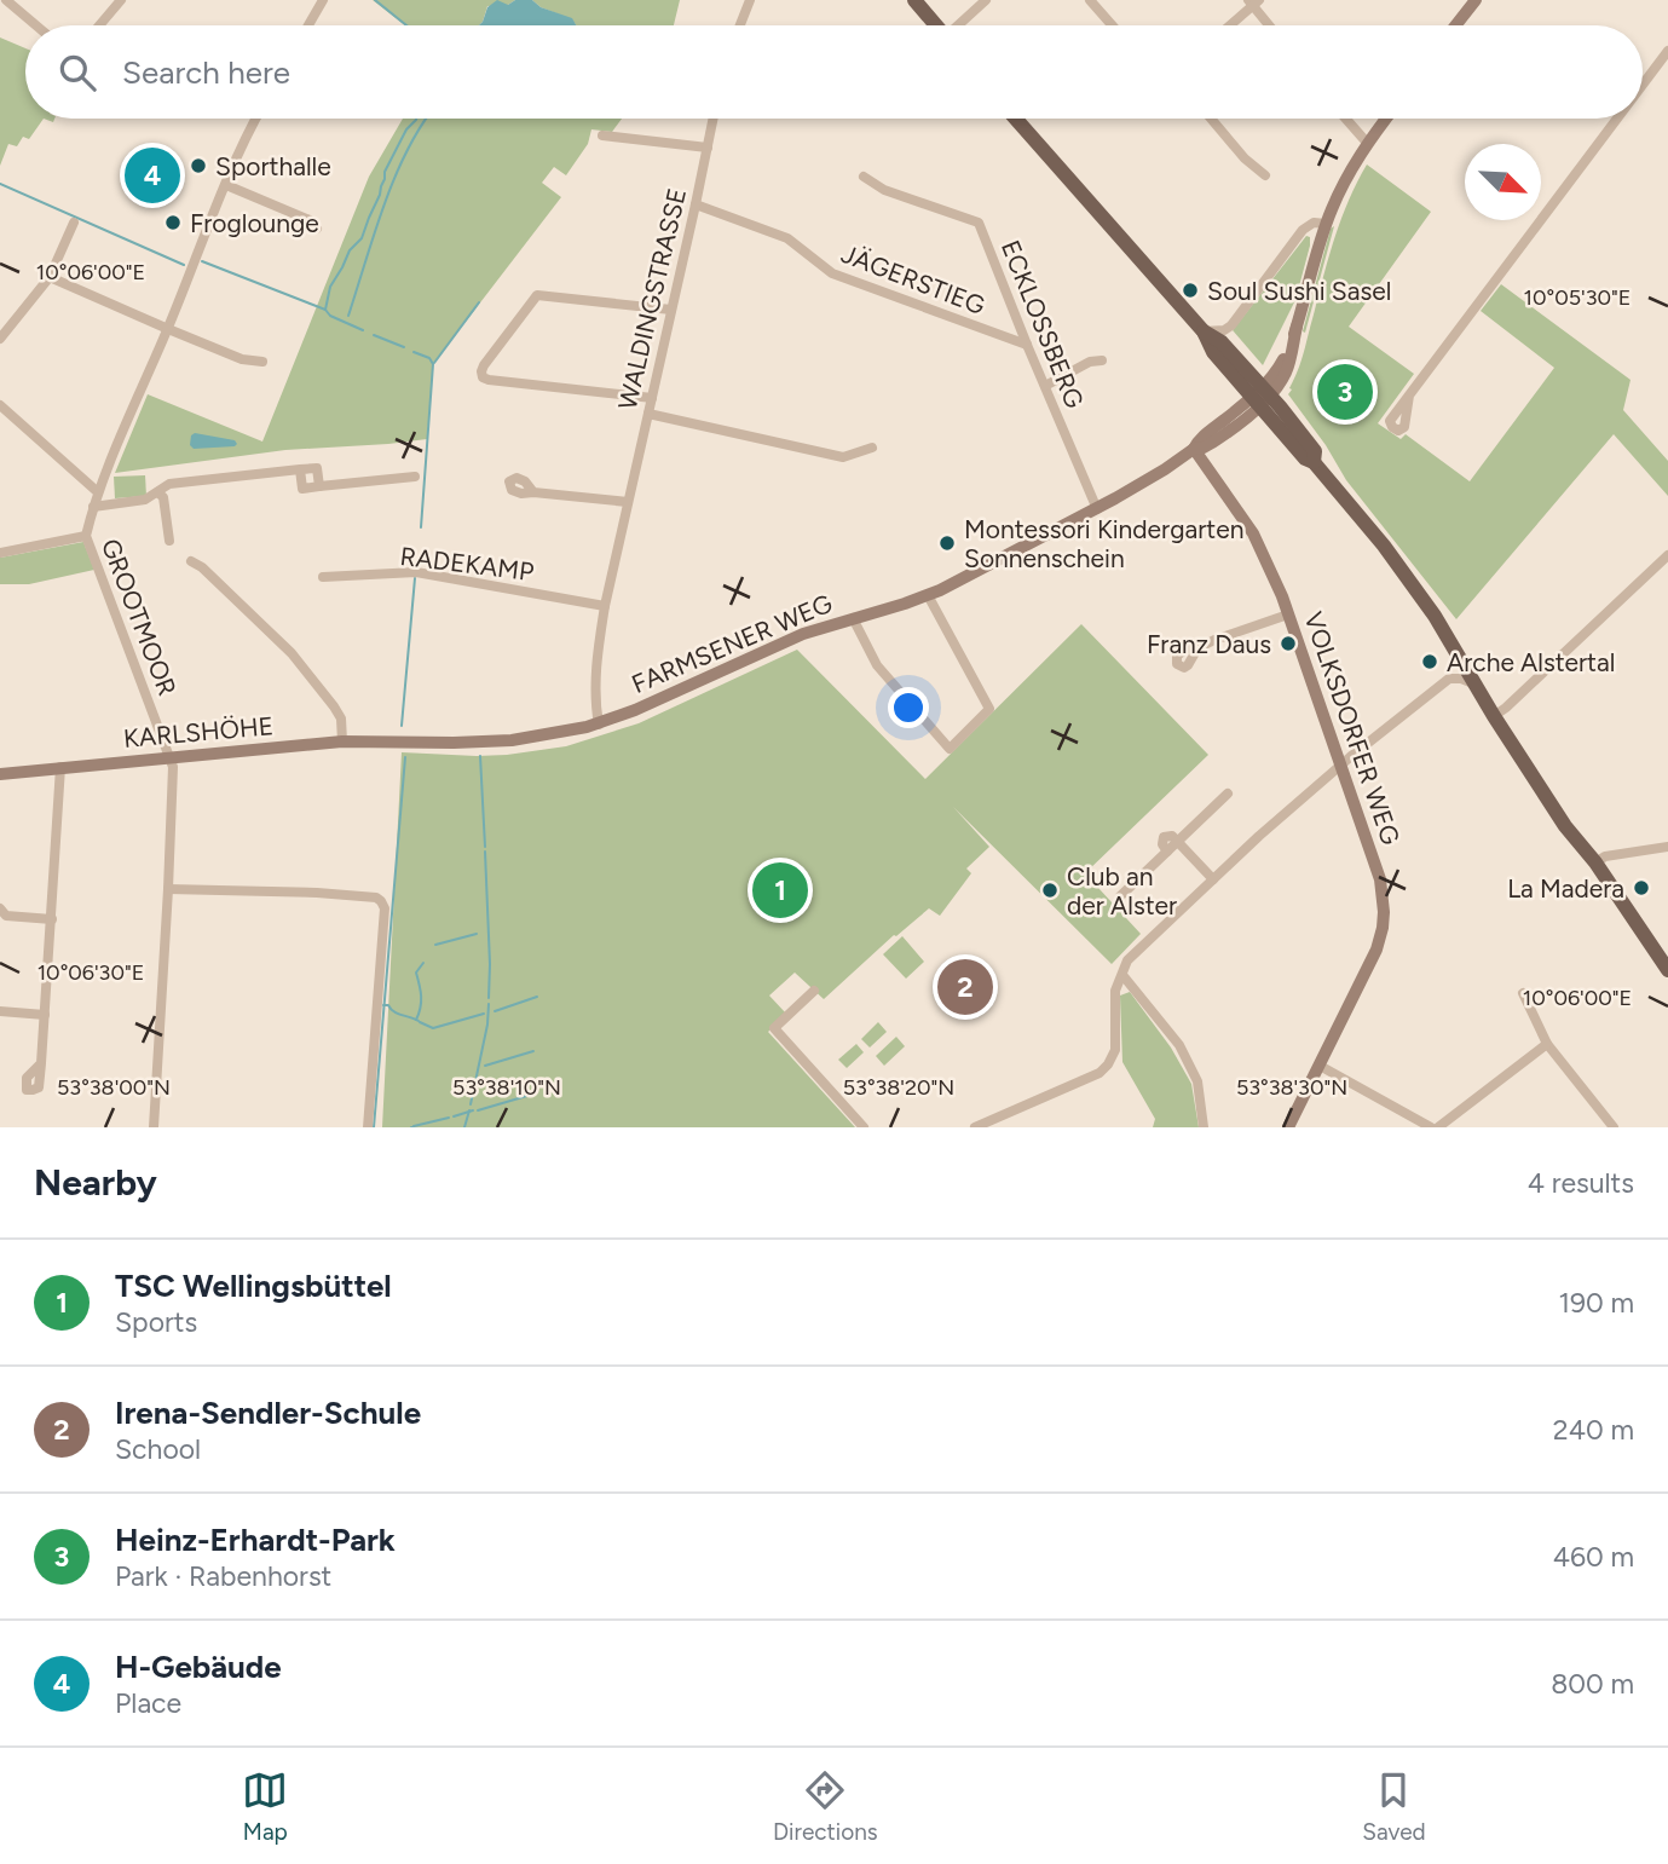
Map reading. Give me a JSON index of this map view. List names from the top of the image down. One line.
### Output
{"streets":{"main road":["FARMSENER WEG","VOLKSDORFER WEG","KARLSHÖHE"],"street":["JÄGERSTIEG","WALDINGSTRASSE","ECKLOSSBERG","RADEKAMP","GROOTMOOR"]},"crossings":[["JÄGERSTIEG","WALDINGSTRASSE"],["JÄGERSTIEG","ECKLOSSBERG"],["WALDINGSTRASSE","RADEKAMP"],["WALDINGSTRASSE","FARMSENER WEG"],["ECKLOSSBERG","FARMSENER WEG"],["GROOTMOOR","KARLSHÖHE"],["FARMSENER WEG","VOLKSDORFER WEG"],["FARMSENER WEG","KARLSHÖHE"]],"places":["Sporthalle","Froglounge","Soul Sushi Sasel","Montessori Kindergarten Sonnenschein","Franz Daus","Arche Alstertal","La Madera","Club an der Alster"],"north":"bottom right","page":{"search":"Search here","pins":["4","3","1","2"],"heading":["Nearby","4 results"],"list":[{"mark":"1","name":"TSC Wellingsbüttel","note":"Sports","value":"190 m"},{"mark":"2","name":"Irena-Sendler-Schule","note":"School","value":"240 m"},{"mark":"3","name":"Heinz-Erhardt-Park","note":"Park · Rabenhorst","value":"460 m"},{"mark":"4","name":"H-Gebäude","note":"Place","value":"800 m"}],"nav":["Map","Directions","Saved"]},"coordinates":["10°06'00\"E","10°05'30\"E","10°06'30\"E","53°38'00\"N","53°38'10\"N","53°38'20\"N","53°38'30\"N"]}
